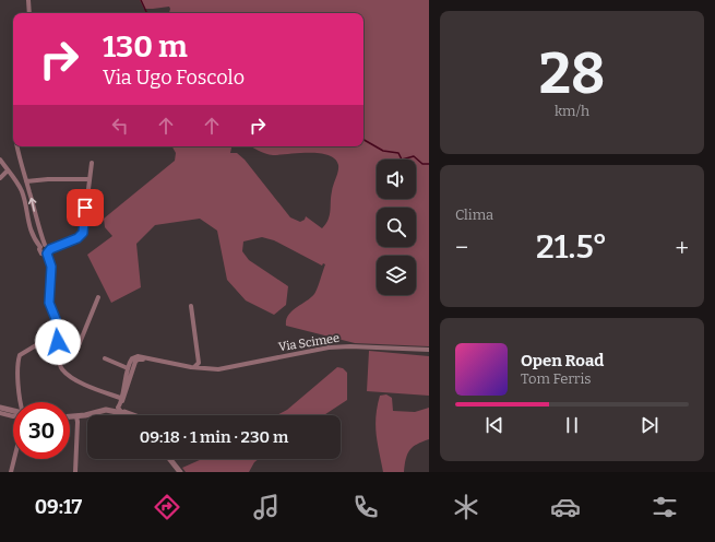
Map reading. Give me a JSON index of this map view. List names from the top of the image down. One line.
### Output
{"streets":{"street":["Via Scimee"]},"page":{"tile":[["28","km/h"],"Clima"],"turn":["130 m","Via Ugo Foscolo"],"heat":["−","21.5°","+"],"song":["Open Road","Tom Ferris"],"limit":"30","trip":"09:18 · 1 min · 230 m","tabs":"09:17"}}
